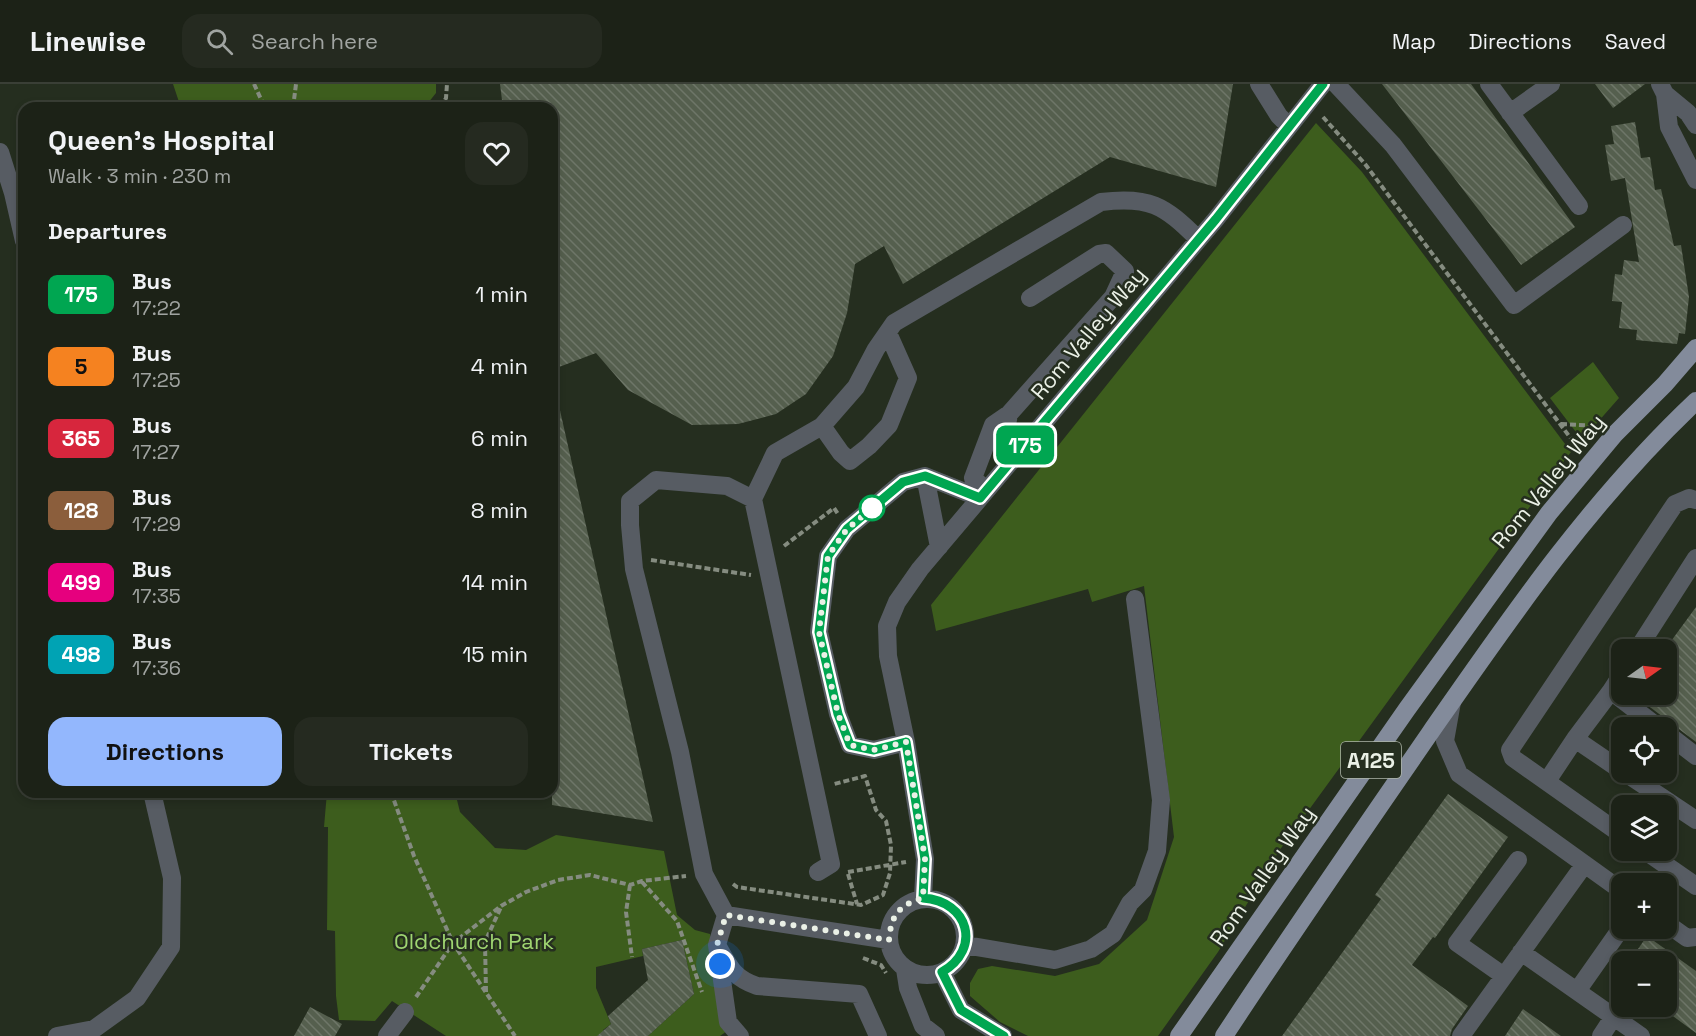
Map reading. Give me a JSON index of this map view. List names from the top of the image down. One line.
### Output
{"streets":{"main road":["Rom Valley Way","A125"]},"parks":["Oldchurch Park"],"lines":["bus line 175"],"north":"right","page":{"header":"Linewise","search":"Search here","nav":["Map","Directions","Saved"],"on_map":"175","heading":[["Queen's Hospital","Walk · 3 min · 230 m"],"Departures"],"list":[{"mark":"175","name":"Bus","note":"17:22","value":"1 min"},{"mark":"5","name":"Bus","note":"17:25","value":"4 min"},{"mark":"365","name":"Bus","note":"17:27","value":"6 min"},{"mark":"128","name":"Bus","note":"17:29","value":"8 min"},{"mark":"499","name":"Bus","note":"17:35","value":"14 min"},{"mark":"498","name":"Bus","note":"17:36","value":"15 min"}],"map_buttons":["+","−"],"buttons":["Directions","Tickets"]}}
